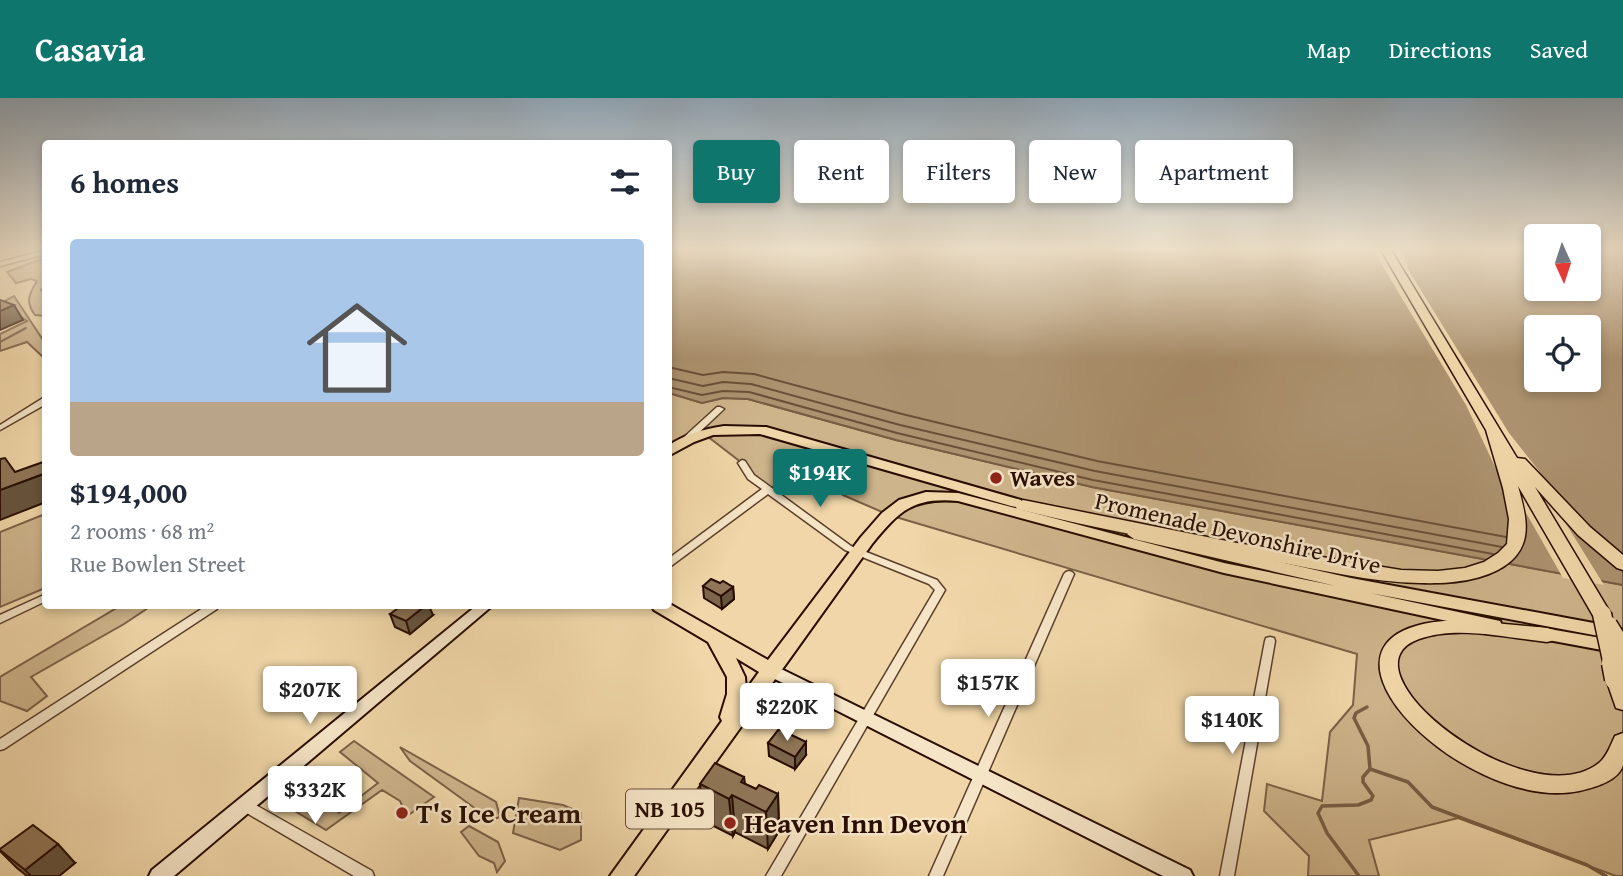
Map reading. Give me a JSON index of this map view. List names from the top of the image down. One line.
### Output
{"streets":{"main road":["Promenade Devonshire Drive","NB 105"]},"crossings":[["Promenade Devonshire Drive","NB 105"]],"places":["Waves","T's Ice Cream","Heaven Inn Devon"],"north":"bottom","page":{"header":"Casavia","nav":["Map","Directions","Saved"],"chip":["Buy","Rent","Filters","New","Apartment"],"heading":"6 homes","list":[{"name":"$194,000","note":"2 rooms · 68 m² · Rue Bowlen Street"}],"price":["$194K","$157K","$207K","$220K","$140K","$332K"]}}
